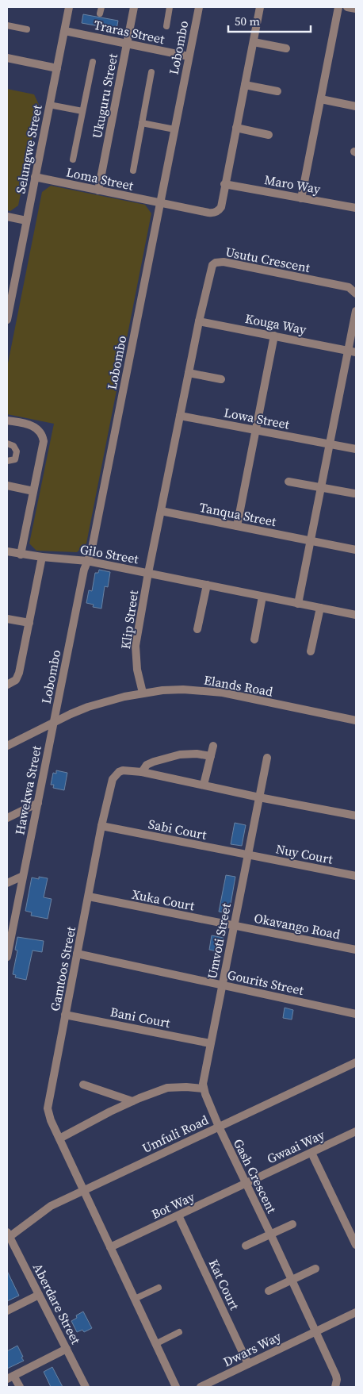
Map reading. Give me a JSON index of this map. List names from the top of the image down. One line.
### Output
{"streets":{"street":["Traras Street","Lobombo","Ukuguru Street","Selungwe Street","Loma Street","Maro Way","Usutu Crescent","Kouga Way","Lowa Street","Tanqua Street","Gilo Street","Klip Street","Elands Road","Hawekwa Street","Sabi Court","Nuy Court","Xuka Court","Okavango Road","Umvoti Street","Gamtoos Street","Gourits Street","Bani Court","Umfuli Road","Gwaai Way","Gash Crescent","Bot Way","Kat Court","Aberdare Street","Dwars Way"]},"crossings":[["Traras Street","Lobombo"],["Traras Street","Ukuguru Street"],["Traras Street","Selungwe Street"],["Lobombo","Loma Street"],["Lobombo","Gilo Street"],["Lobombo","Elands Road"],["Lobombo","Hawekwa Street"],["Ukuguru Street","Loma Street"],["Selungwe Street","Loma Street"],["Loma Street","Maro Way"],["Usutu Crescent","Kouga Way"],["Usutu Crescent","Lowa Street"],["Usutu Crescent","Tanqua Street"],["Usutu Crescent","Gilo Street"],["Usutu Crescent","Klip Street"],["Gilo Street","Klip Street"],["Klip Street","Elands Road"],["Elands Road","Hawekwa Street"],["Sabi Court","Nuy Court"],["Sabi Court","Umvoti Street"],["Sabi Court","Gamtoos Street"],["Nuy Court","Umvoti Street"],["Xuka Court","Okavango Road"],["Xuka Court","Umvoti Street"],["Xuka Court","Gamtoos Street"],["Okavango Road","Umvoti Street"],["Umvoti Street","Gamtoos Street"],["Umvoti Street","Gourits Street"],["Umvoti Street","Bani Court"],["Umvoti Street","Umfuli Road"],["Umvoti Street","Gash Crescent"],["Gamtoos Street","Gourits Street"],["Gamtoos Street","Bani Court"],["Gamtoos Street","Umfuli Road"],["Umfuli Road","Gash Crescent"],["Umfuli Road","Aberdare Street"],["Gwaai Way","Gash Crescent"],["Gwaai Way","Bot Way"],["Gash Crescent","Bot Way"],["Gash Crescent","Dwars Way"],["Bot Way","Kat Court"],["Kat Court","Dwars Way"]],"scale_bar":"50 m"}
